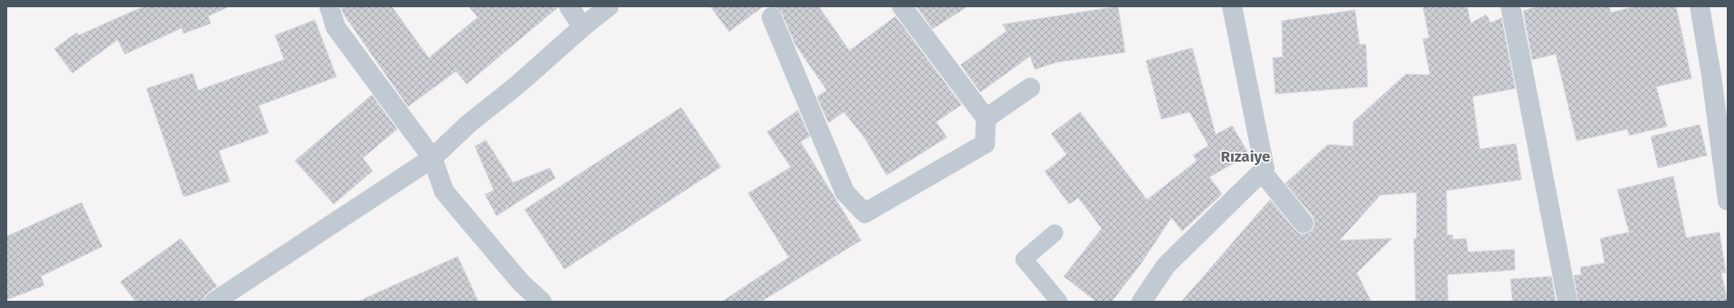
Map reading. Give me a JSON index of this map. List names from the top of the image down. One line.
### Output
{"districts":["Rızaiye"]}
